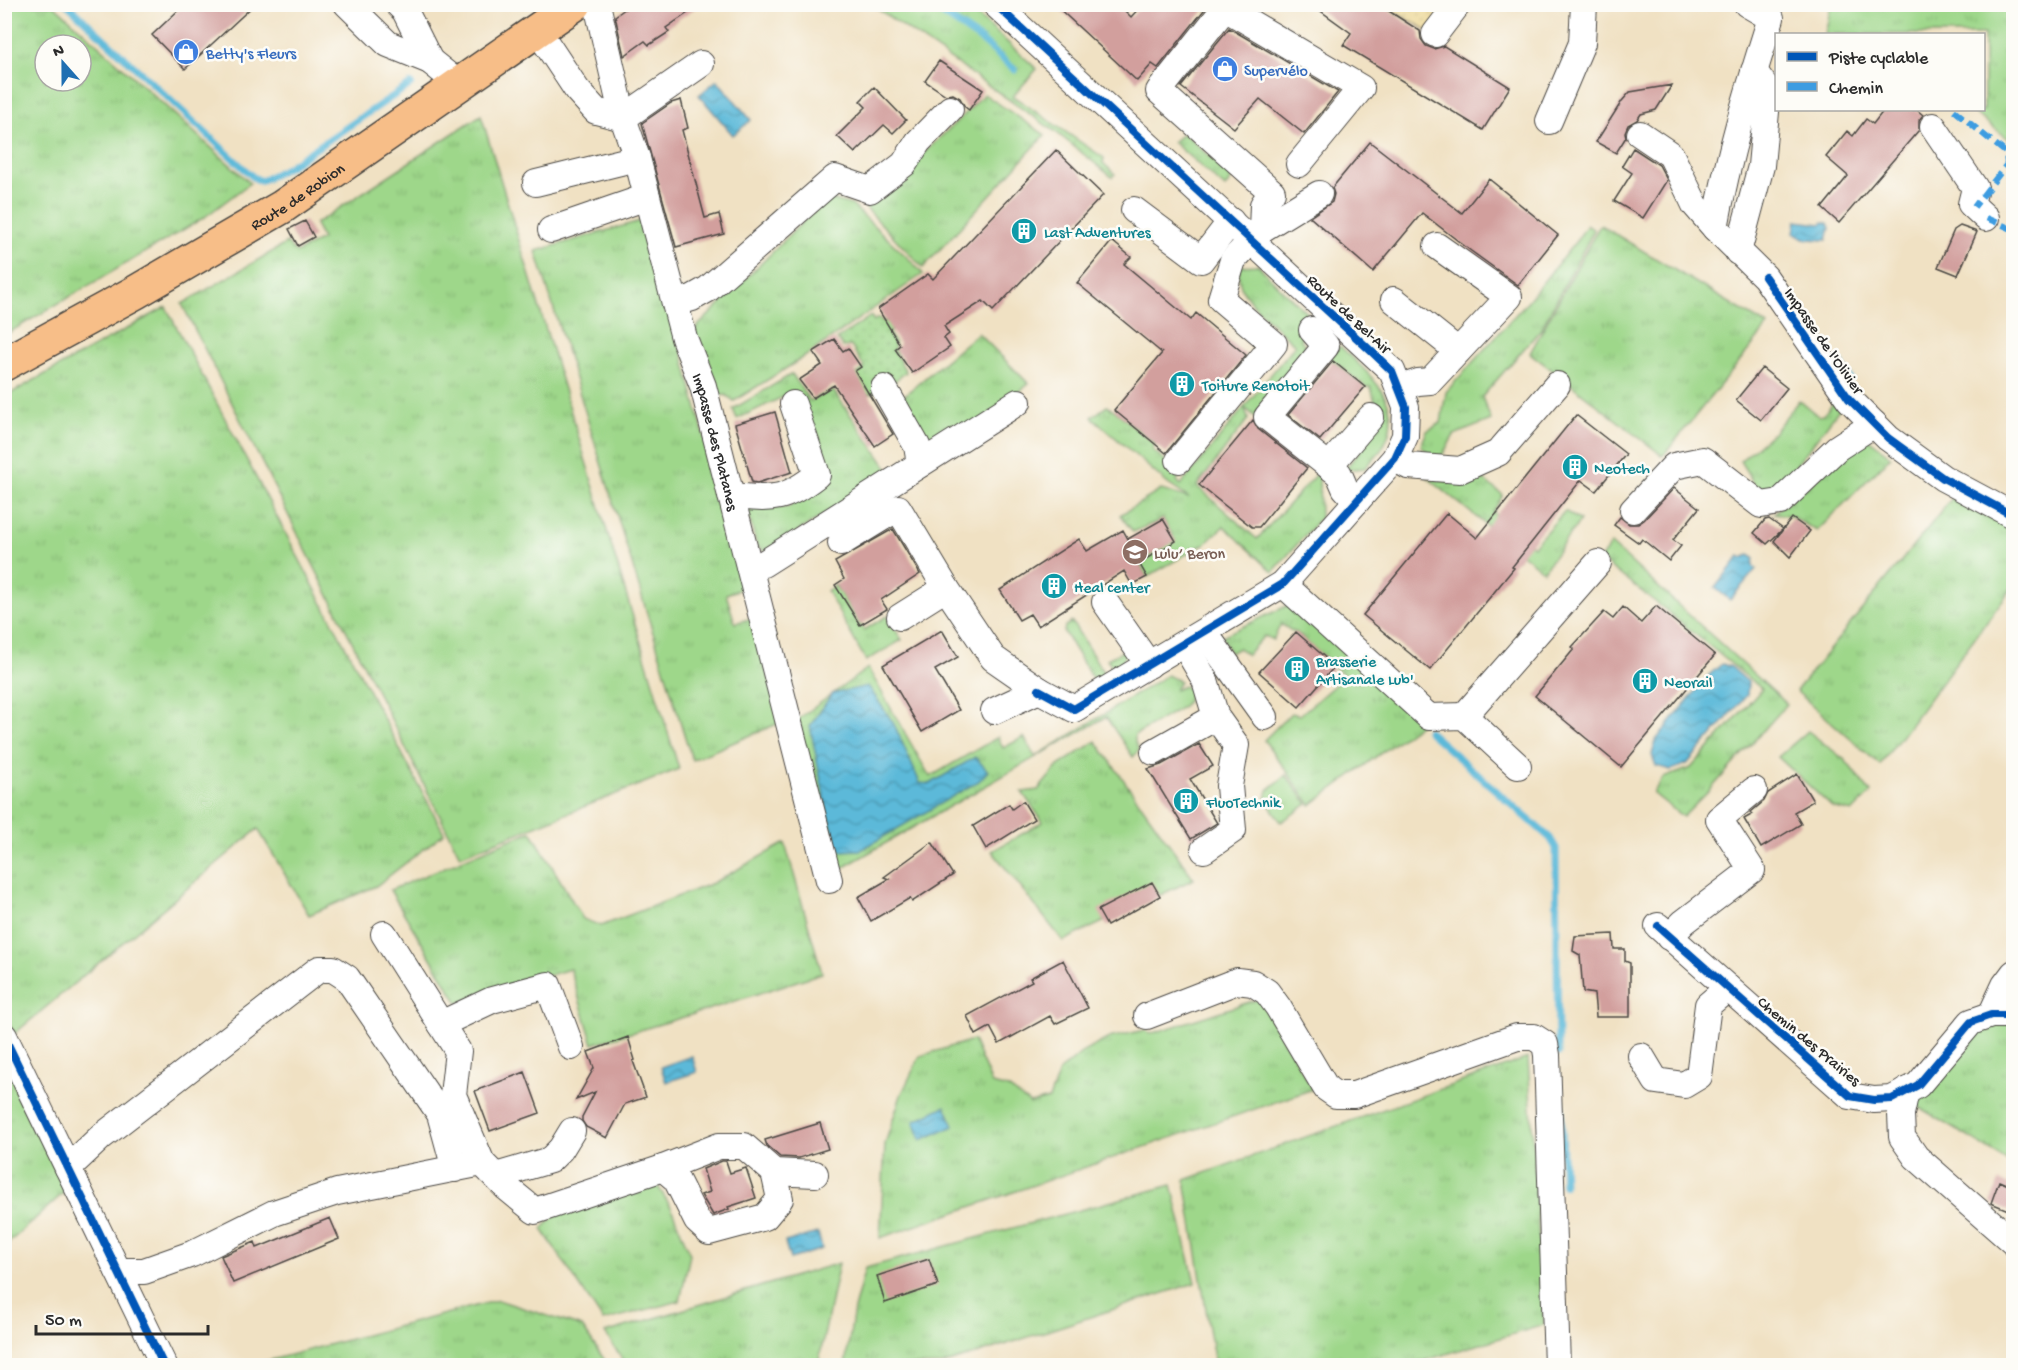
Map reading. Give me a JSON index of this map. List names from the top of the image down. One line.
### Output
{"streets":{"main road":["Route de Robion"],"street":["Route de Bel-Air","Impasse de l'Olivier","Impasse des Platanes","Chemin des Prairies"]},"places":{"shop":["Betty's Fleurs","Supervélo"],"building":["Last Adventures","Toiture Renotoit","Neotech","Heal center","Brasserie Artisanale Lub'","Neorail","FluoTechnik"],"school or university":["Lulu’ Beron"]},"legend":["Piste cyclable","Chemin"],"scale_bar":"50 m","north":"top"}
